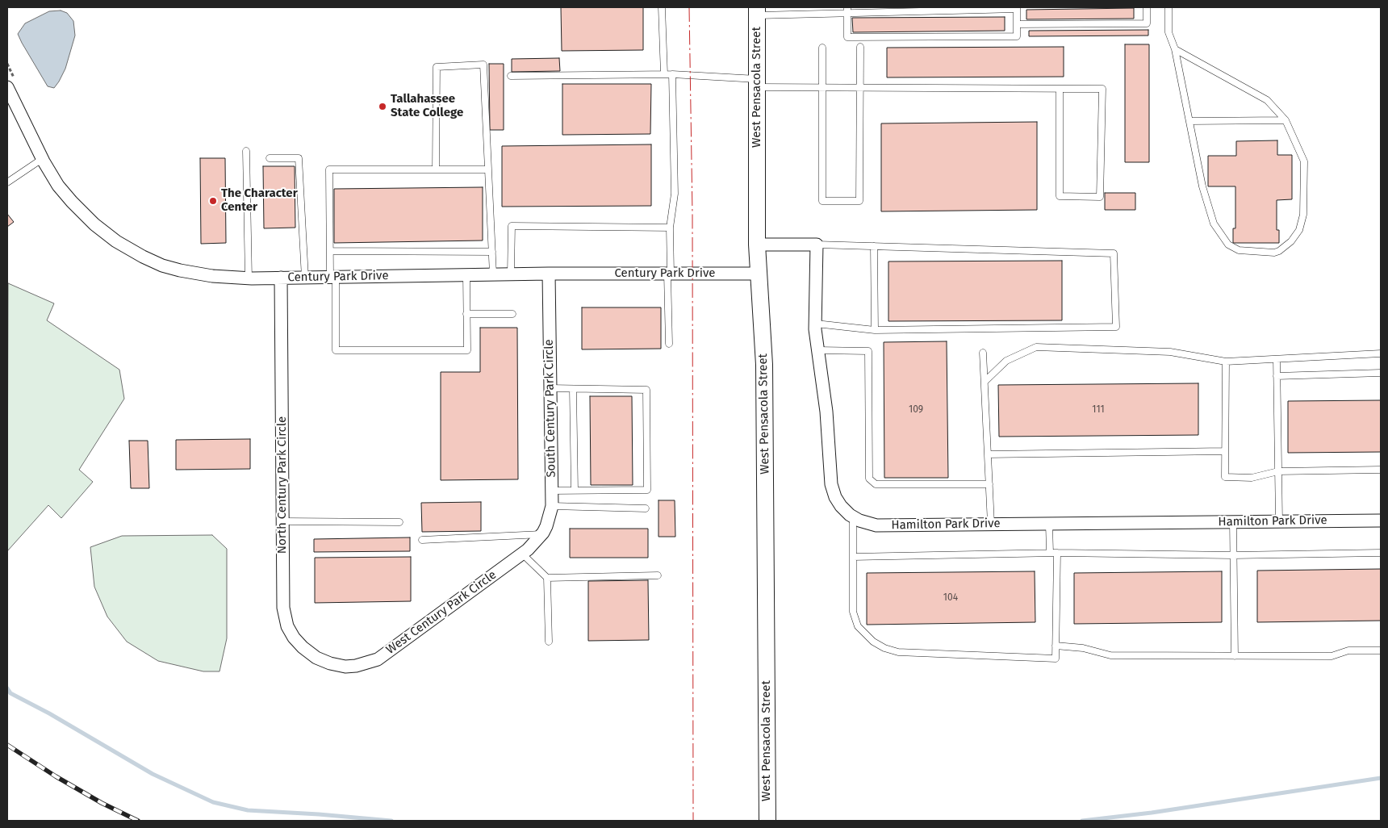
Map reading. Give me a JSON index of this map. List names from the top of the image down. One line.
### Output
{"streets":{"main road":["West Pensacola Street"],"street":["Century Park Drive","South Century Park Circle","North Century Park Circle","Hamilton Park Drive","West Century Park Circle"]},"crossings":[["West Pensacola Street","Century Park Drive"],["Century Park Drive","South Century Park Circle"],["Century Park Drive","North Century Park Circle"],["South Century Park Circle","West Century Park Circle"],["North Century Park Circle","West Century Park Circle"]],"places":["Tallahassee State College","The Character Center"],"house_numbers":["109","111","104"]}
